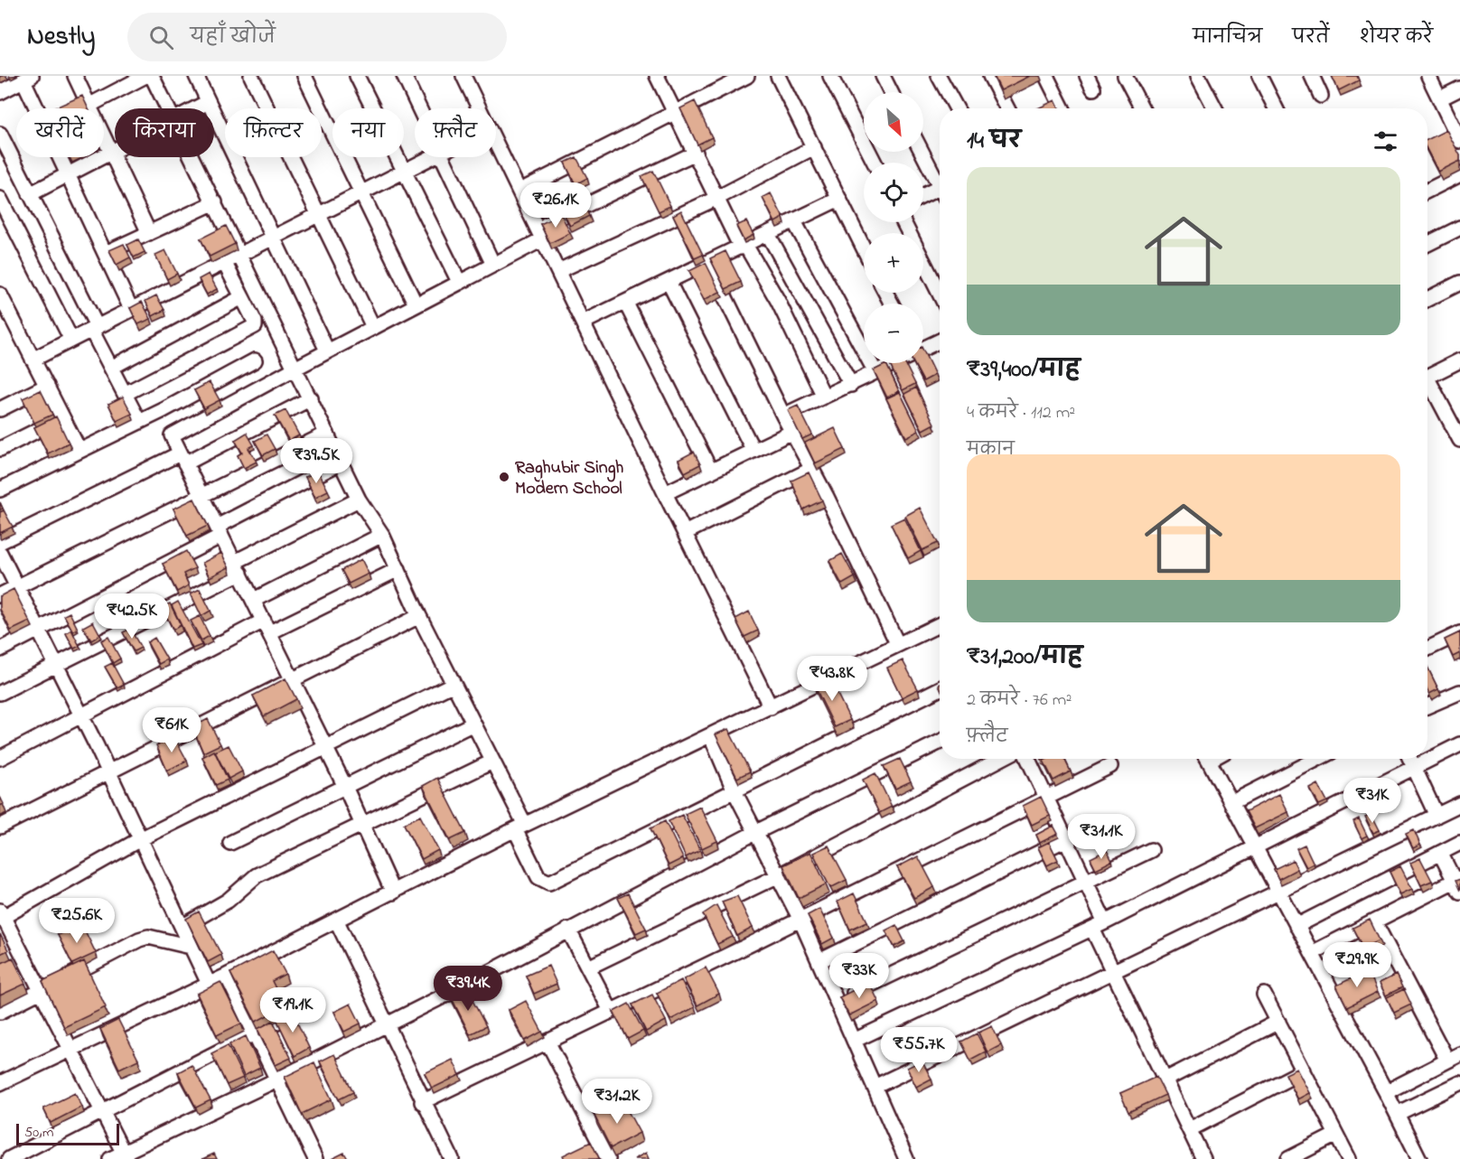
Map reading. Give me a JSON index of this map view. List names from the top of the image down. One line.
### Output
{"places":["Raghubir Singh Modern School"],"scale_bar":"50 m","north":"bottom right","page":{"header":"Nestly","search":"यहाँ खोजें","nav":["मानचित्र","परतें","शेयर करें"],"map_buttons":["+","−"],"chip":["खरीदें","किराया","फ़िल्टर","नया","फ़्लैट"],"heading":"14 घर","list":[{"name":"₹39,400/माह","note":"4 कमरे · 112 m² · मकान"},{"name":"₹31,200/माह","note":"2 कमरे · 76 m² · फ़्लैट"}],"price":["₹26.1K","₹39.5K","₹42.5K","₹43.8K","₹61K","₹31K","₹31.1K","₹25.6K","₹29.9K","₹33K","₹39.4K","₹19.1K","₹55.7K","₹31.2K"],"scale":"50 m"}}
